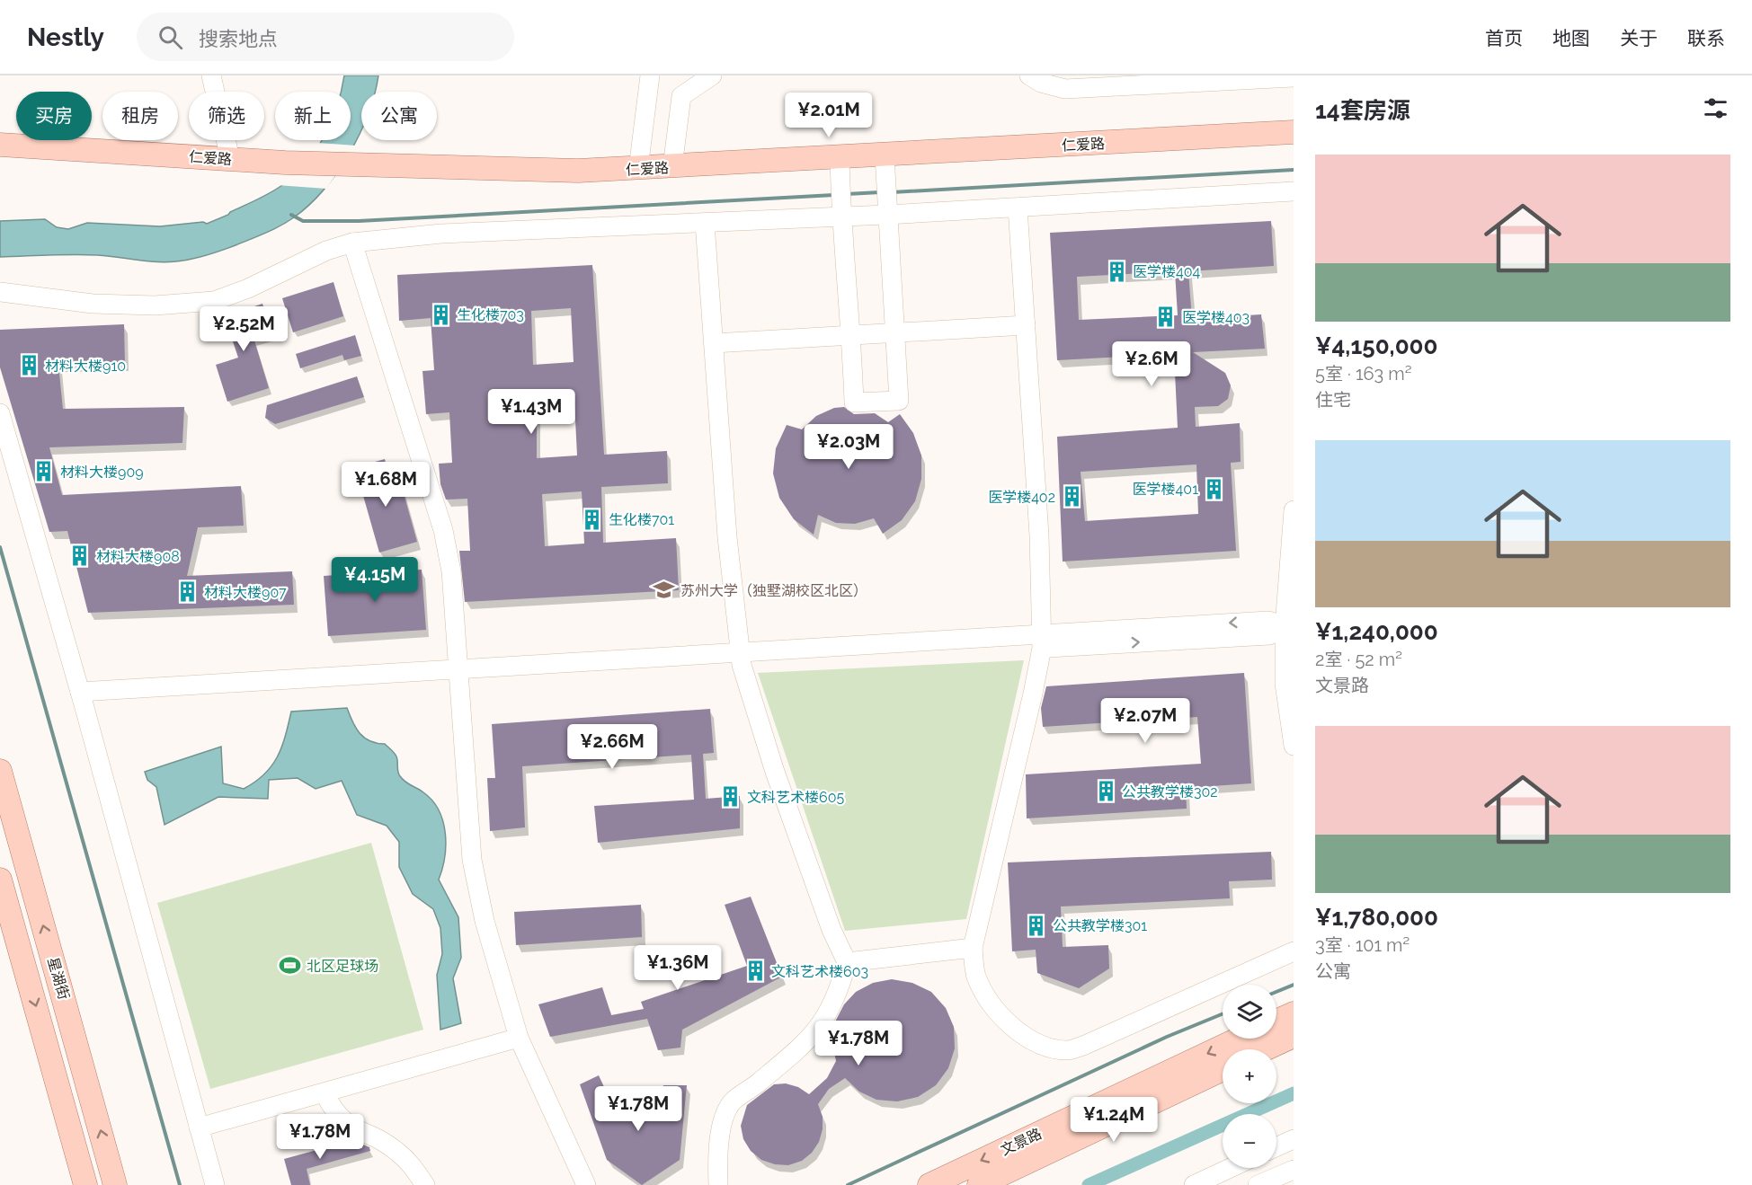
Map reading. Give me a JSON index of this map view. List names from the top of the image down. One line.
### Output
{"streets":{"main road":["仁爱路","星湖街","文景路"]},"places":{"building":["医学楼404","生化楼703","医学楼403","材料大楼910","材料大楼909","医学楼401","医学楼402","生化楼701","材料大楼908","材料大楼907","公共教学楼302","文科艺术楼605","公共教学楼301","文科艺术楼603"],"school or university":["苏州大学（独墅湖校区北区）"],"sports":["北区足球场"]},"page":{"header":"Nestly","search":"搜索地点","nav":["首页","地图","关于","联系"],"heading":"14套房源","chip":["买房","租房","筛选","新上","公寓"],"price":["¥2.01M","¥2.52M","¥2.6M","¥1.43M","¥2.03M","¥1.68M","¥4.15M","¥2.07M","¥2.66M","¥1.36M","¥1.78M","¥1.78M","¥1.24M","¥1.78M"],"list":[{"name":"¥4,150,000","note":"5室 · 163 m² · 住宅"},{"name":"¥1,240,000","note":"2室 · 52 m² · 文景路"},{"name":"¥1,780,000","note":"3室 · 101 m² · 公寓"}],"map_buttons":["+","−"]}}
